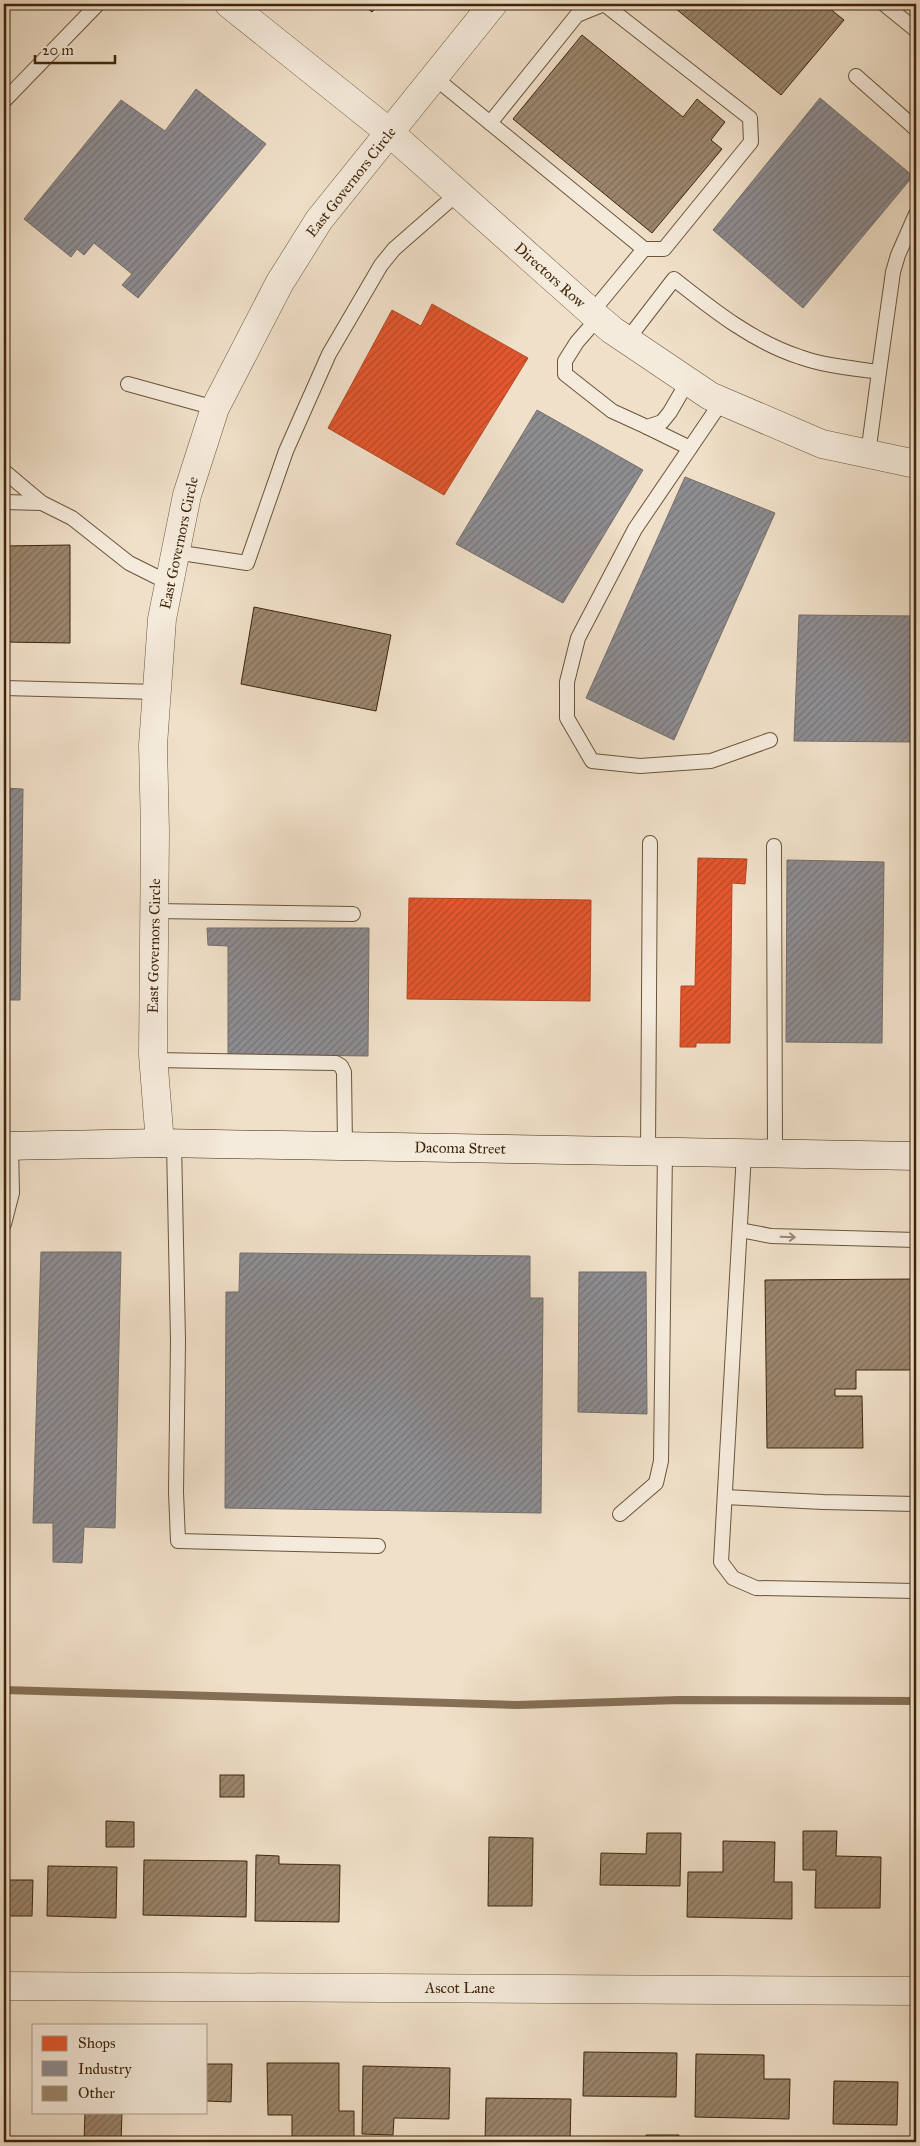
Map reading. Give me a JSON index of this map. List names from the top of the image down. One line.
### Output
{"streets":{"street":["East Governors Circle","Directors Row","Dacoma Street","Ascot Lane"]},"crossings":[["East Governors Circle","Directors Row"],["East Governors Circle","Dacoma Street"]],"legend":["Shops","Industry","Other"],"scale_bar":"20 m"}
